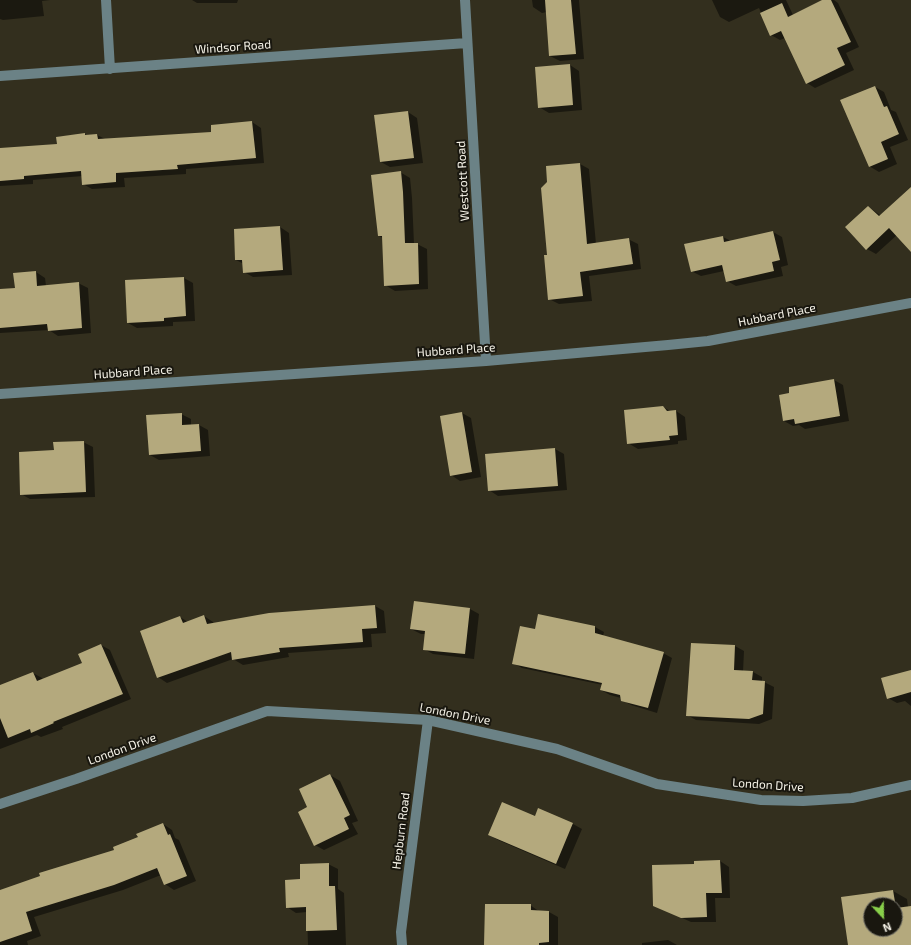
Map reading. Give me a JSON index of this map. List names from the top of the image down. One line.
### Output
{"streets":{"street":["Windsor Road","Westcott Road","Hubbard Place","London Drive","Hepburn Road"]},"crossings":[["Windsor Road","Westcott Road"],["Westcott Road","Hubbard Place"],["London Drive","Hepburn Road"]],"north":"bottom"}
